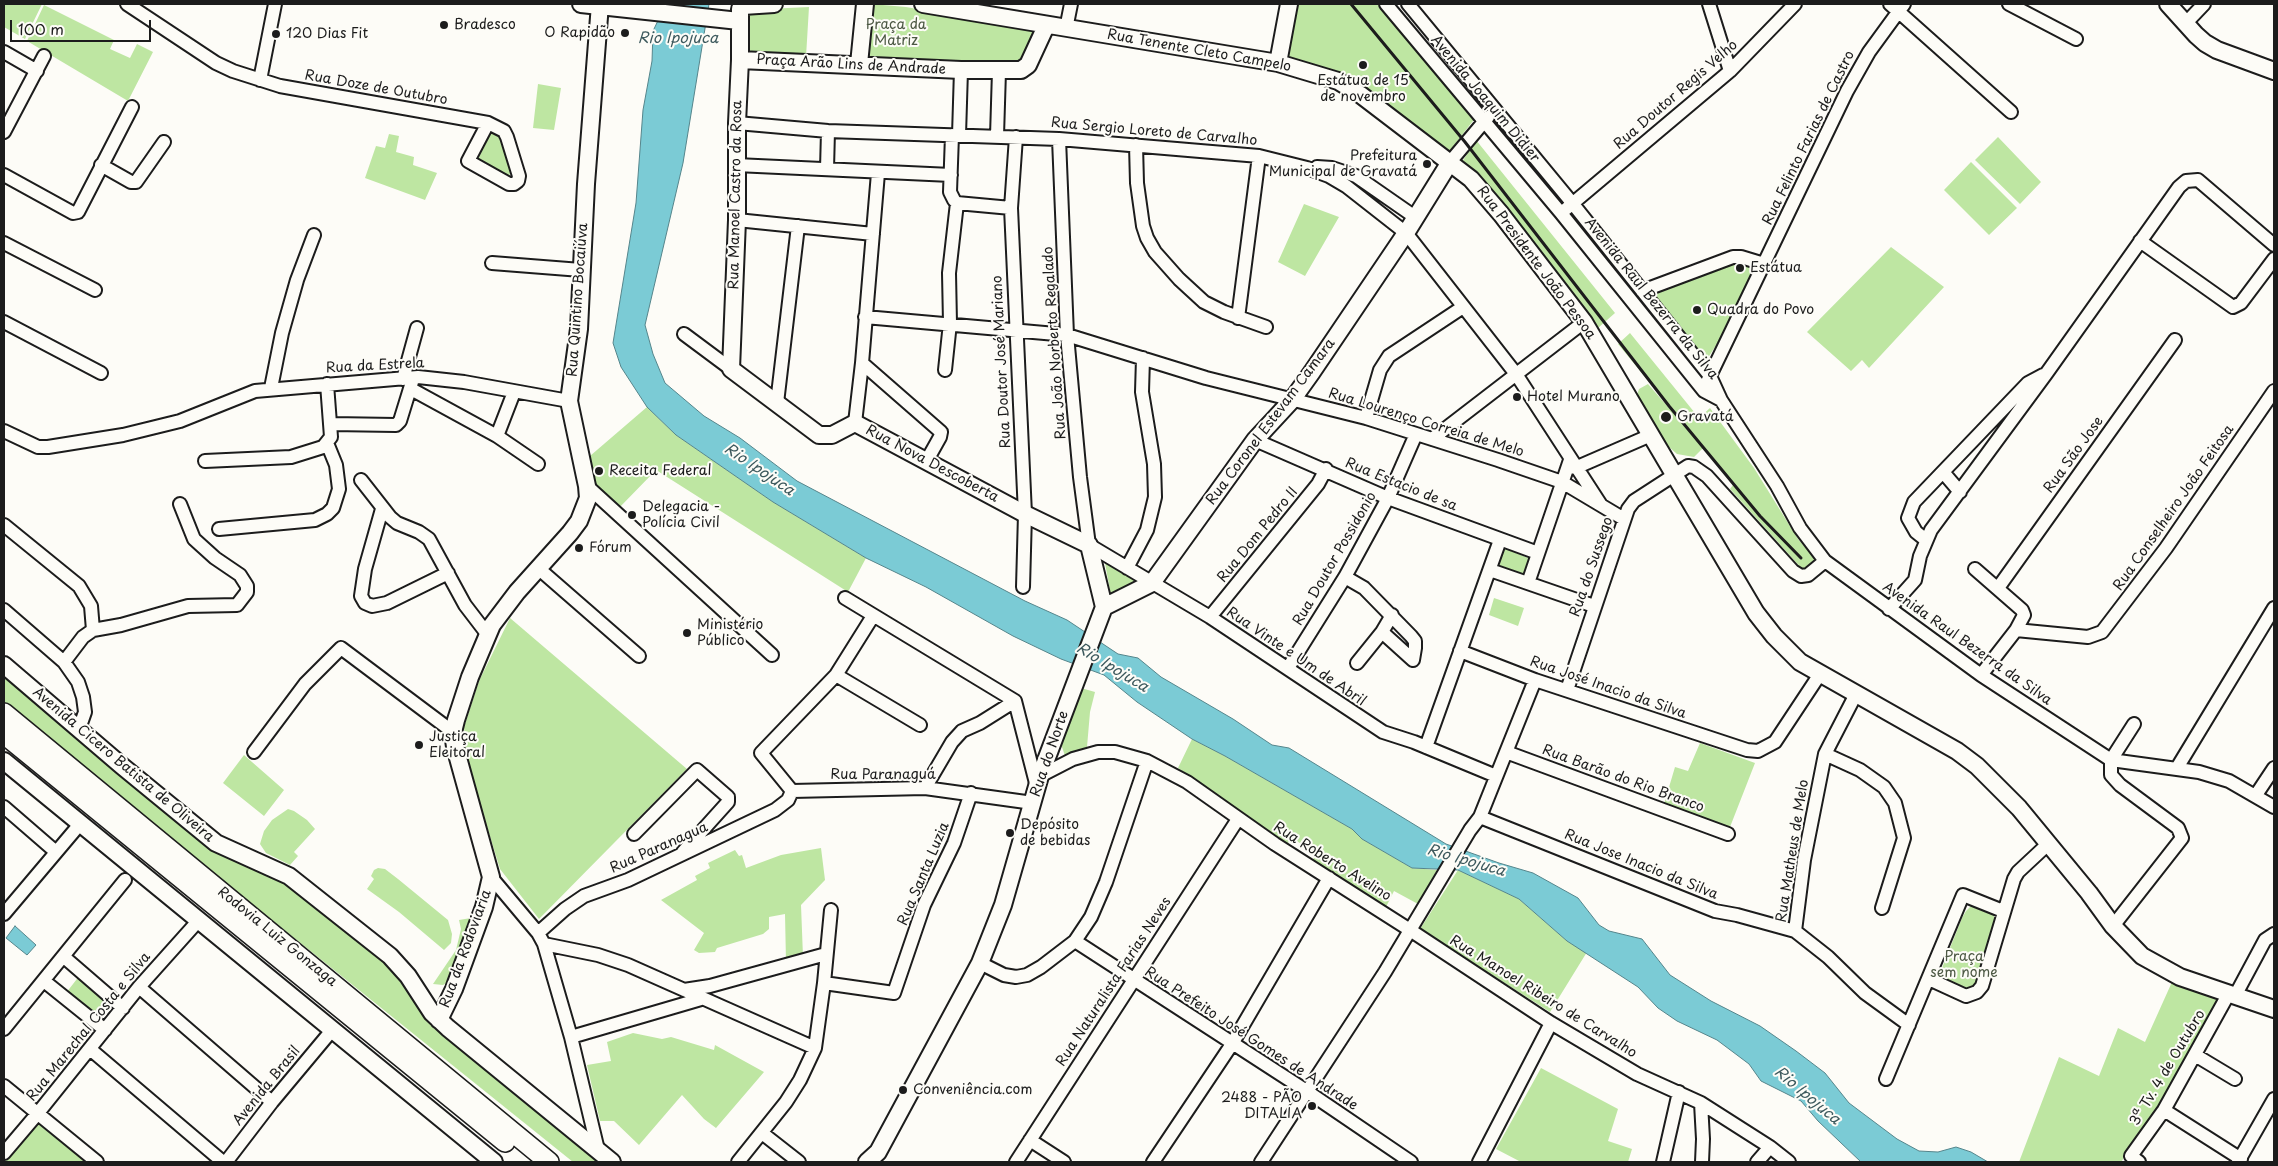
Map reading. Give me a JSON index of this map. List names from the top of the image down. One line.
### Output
{"streets":{"highway":["Rodovia Luiz Gonzaga"],"main road":["Rua Tenente Cleto Campelo","Praça Arão Lins de Andrade","Rua Manoel Castro da Rosa","Rua Presidente João Pessoa","Rua Quintino Bocaiúva","Rua Coronel Estevam Camara","Rua Nova Descoberta","Rua do Norte","Avenida Cicero Batista de Oliveira","Rua da Rodoviaria"],"street":["Rua Doze de Outubro","Rua Doutor Regis Velho","Avenida Joaquim Didier","Rua Sergio Loreto de Carvalho","Rua Felinto Farias de Castro","Avenida Raul Bezerra da Silva","Rua João Norberto Regalado","Rua Doutor José Mariano","Rua da Estrela","Rua Lourenço Correia de Melo","Rua São Jose","Rua Estacio de sa","Rua Conselheiro João Feitosa","Rua Dom Pedro II","Rua Doutor Possidonio","Rua do Sussego","Rua Vinte e Um de Abril","Rua José Inacio da Silva","Rua Paranaguá","Rua Barão do Rio Branco","Rua Paranagua","Rua Matheus de Melo","Rua Roberto Avelino","Rua Jose Inacio da Silva","Rua Santa Luzia","Rua Naturalista Farias Neves","Rua Manoel Ribeiro de Carvalho","Rua Marechal Costa e Silva","Rua Prefeito José Gomes de Andrade","3ª Tv. 4 de Outubro","Avenida Brasil"]},"crossings":[["Rua Tenente Cleto Campelo","Praça Arão Lins de Andrade"],["Rua Tenente Cleto Campelo","Rua Presidente João Pessoa"],["Rua Tenente Cleto Campelo","Rua Coronel Estevam Camara"],["Praça Arão Lins de Andrade","Rua Manoel Castro da Rosa"],["Rua Doutor Regis Velho","Avenida Joaquim Didier"],["Rua Doutor Regis Velho","Avenida Raul Bezerra da Silva"],["Avenida Joaquim Didier","Avenida Raul Bezerra da Silva"],["Rua Sergio Loreto de Carvalho","Rua Manoel Castro da Rosa"],["Rua Sergio Loreto de Carvalho","Rua João Norberto Regalado"],["Rua Sergio Loreto de Carvalho","Rua Doutor José Mariano"],["Rua Sergio Loreto de Carvalho","Rua Coronel Estevam Camara"],["Rua Sergio Loreto de Carvalho","Rua Lourenço Correia de Melo"],["Rua Felinto Farias de Castro","Avenida Raul Bezerra da Silva"],["Rua Manoel Castro da Rosa","Rua Nova Descoberta"],["Rua Presidente João Pessoa","Rua Coronel Estevam Camara"],["Rua Presidente João Pessoa","Rua do Sussego"],["Rua Presidente João Pessoa","Rua José Inacio da Silva"],["Rua Presidente João Pessoa","Rua Matheus de Melo"],["Rua Presidente João Pessoa","3ª Tv. 4 de Outubro"],["Rua Quintino Bocaiúva","Rua da Estrela"],["Rua Quintino Bocaiúva","Rua da Rodoviaria"],["Rua João Norberto Regalado","Rua Lourenço Correia de Melo"],["Rua João Norberto Regalado","Rua Nova Descoberta"],["Rua João Norberto Regalado","Rua Vinte e Um de Abril"],["Rua Doutor José Mariano","Rua Lourenço Correia de Melo"],["Rua Doutor José Mariano","Rua Nova Descoberta"],["Rua Coronel Estevam Camara","Rua Lourenço Correia de Melo"],["Rua Coronel Estevam Camara","Rua Estacio de sa"],["Rua Coronel Estevam Camara","Rua Vinte e Um de Abril"],["Rua Coronel Estevam Camara","Rua do Norte"],["Rua Lourenço Correia de Melo","Rua Doutor Possidonio"],["Rua Lourenço Correia de Melo","Rua do Sussego"],["Rua Nova Descoberta","Rua Vinte e Um de Abril"],["Rua Estacio de sa","Rua Dom Pedro II"],["Rua Estacio de sa","Rua Doutor Possidonio"],["Rua Dom Pedro II","Rua Vinte e Um de Abril"],["Rua Doutor Possidonio","Rua Vinte e Um de Abril"],["Rua do Sussego","Rua José Inacio da Silva"],["Rua do Norte","Rua Paranaguá"],["Rua do Norte","Rua Roberto Avelino"],["Avenida Cicero Batista de Oliveira","Rua da Rodoviaria"],["Rua Paranaguá","Rua Paranagua"],["Rua Paranaguá","Rua Roberto Avelino"],["Rua Paranaguá","Rua Santa Luzia"],["Rua Matheus de Melo","Rua Jose Inacio da Silva"],["Rua Roberto Avelino","Rua Naturalista Farias Neves"],["Rua Roberto Avelino","Rua Manoel Ribeiro de Carvalho"],["Rua Naturalista Farias Neves","Rua Prefeito José Gomes de Andrade"]],"water":["Rio Ipojuca"],"parks":["Praça da Matriz","Praça sem nome"],"places":["Bradesco","O Rapidão","120 Dias Fit","Estátua de 15 de novembro","Prefeitura Municipal de Gravatá","Estátua","Quadra do Povo","Hotel Murano","Gravatá","Receita Federal","Delegacia - Polícia Civil","Fórum","Ministério Público","Justiça Eleitoral","Depósito de bebidas","Conveniência.com","2488 - PÃO DITALIA"],"scale_bar":"100 m"}
